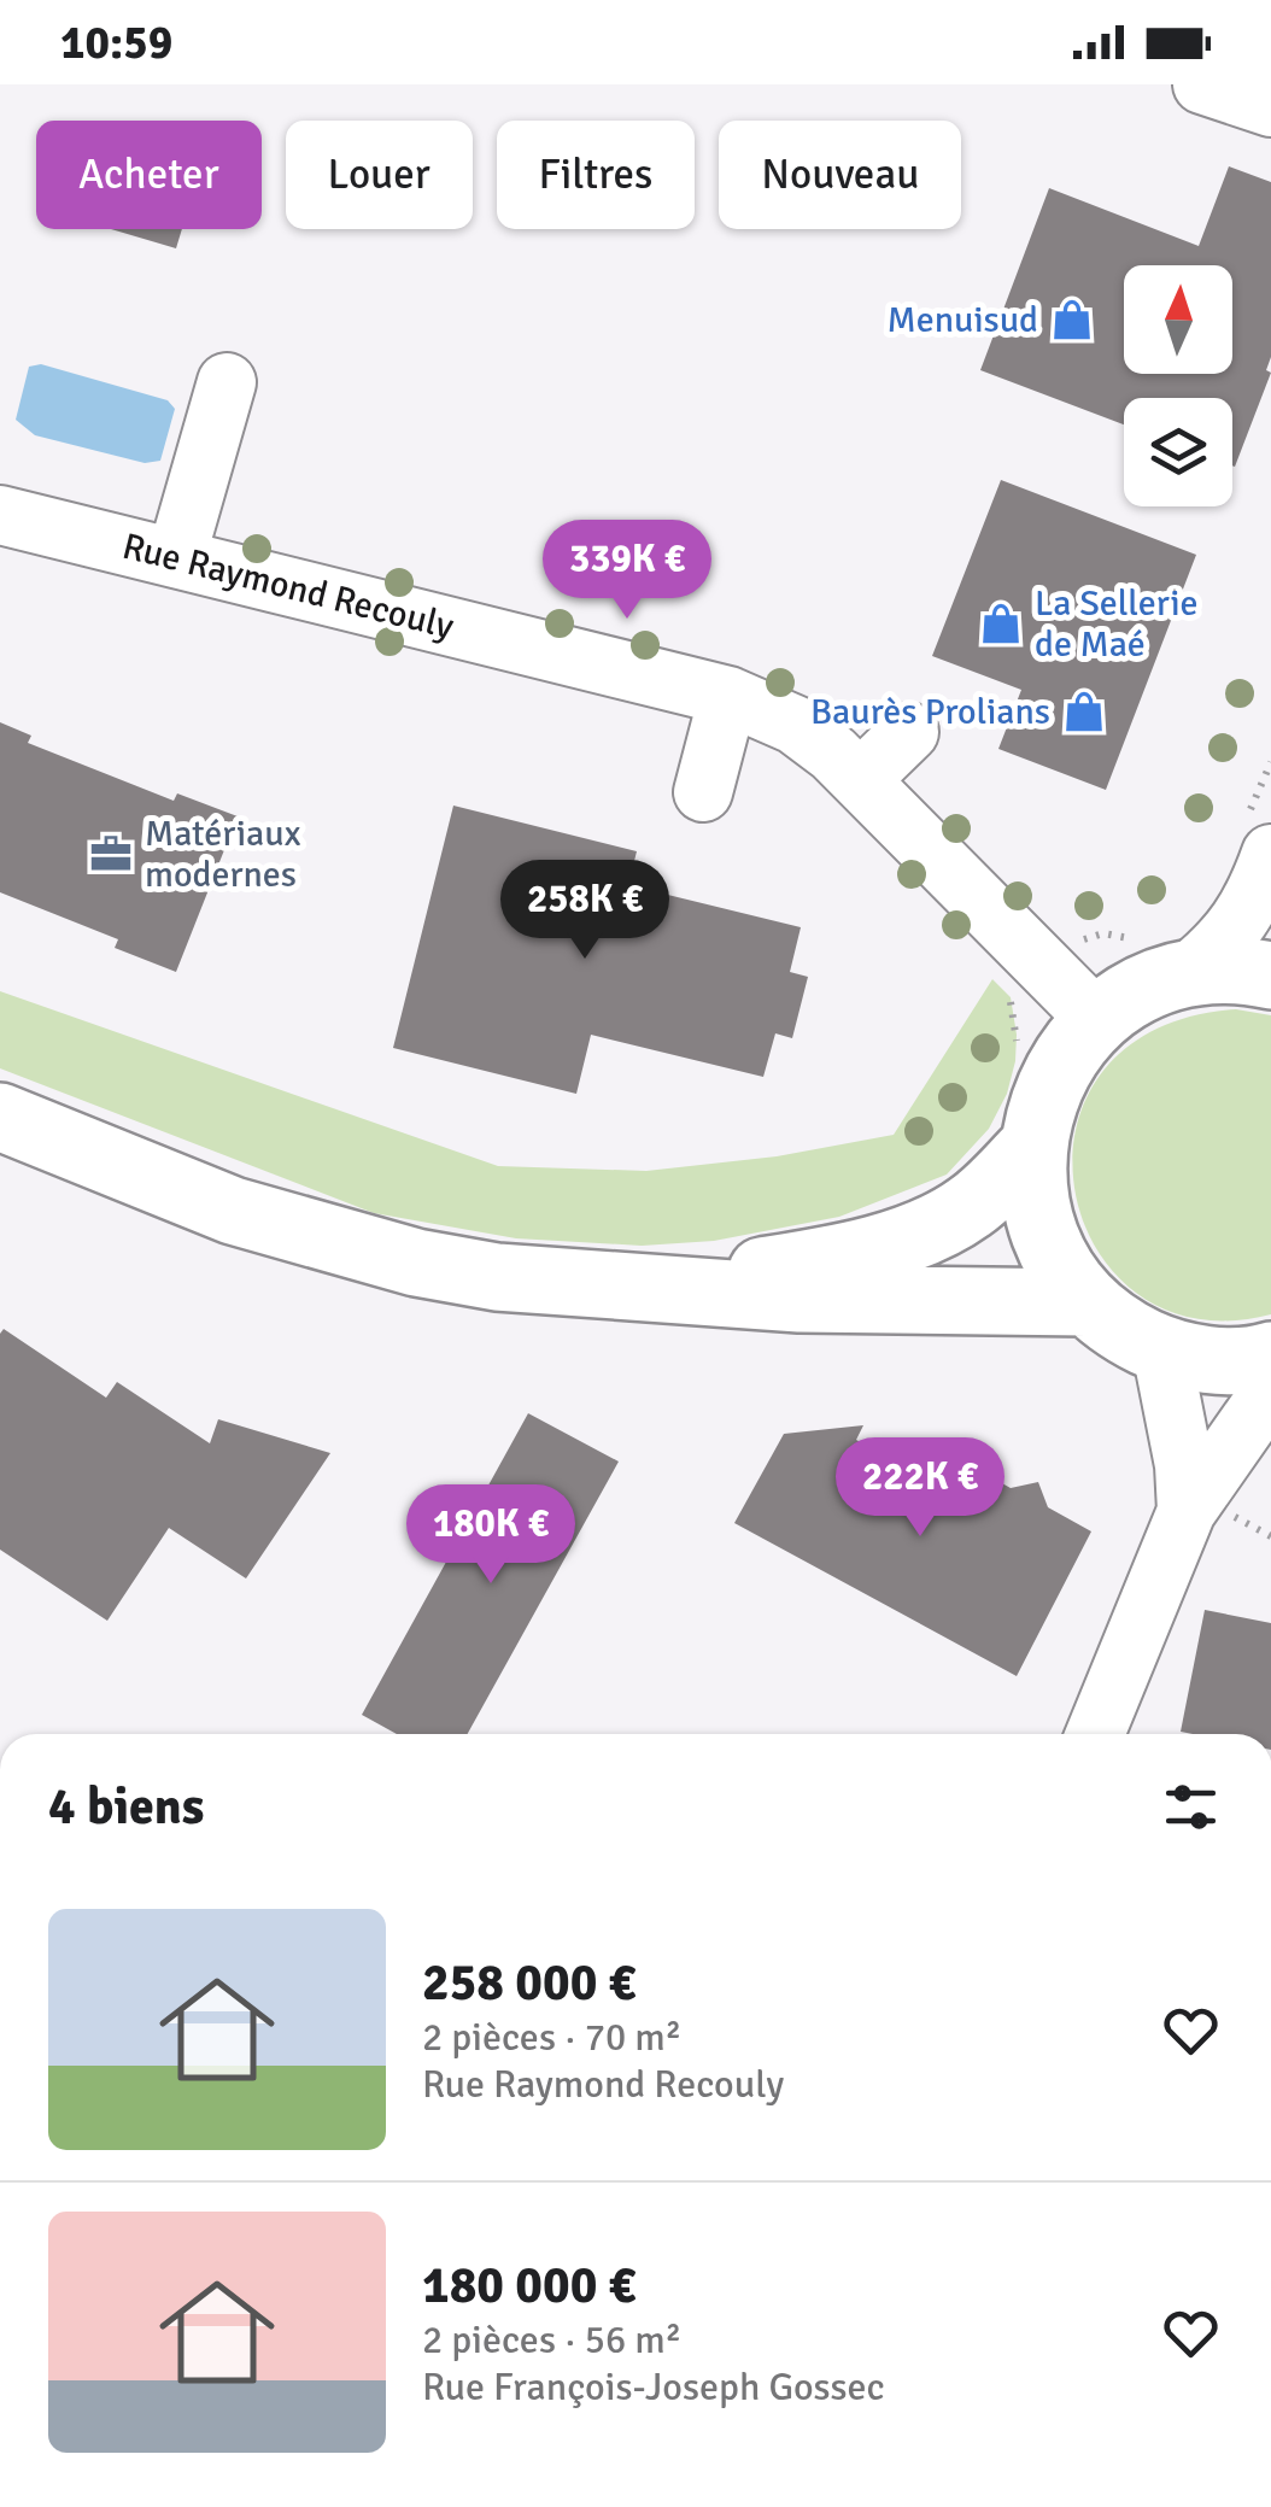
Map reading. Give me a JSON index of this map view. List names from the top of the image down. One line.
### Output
{"streets":{"street":["Rue Raymond Recouly"]},"places":{"shop":["Menuisud","La Sellerie de Maé","Baurès Prolians"],"office":["Matériaux modernes"]},"north":"top","page":{"status":"10:59","chip":["Acheter","Louer","Filtres","Nouveau"],"price":["339K €","258K €","222K €","180K €"],"heading":"4 biens","list":[{"name":"258 000 €","note":"2 pièces · 70 m² · Rue Raymond Recouly"},{"name":"180 000 €","note":"2 pièces · 56 m² · Rue François-Joseph Gossec"}]}}
